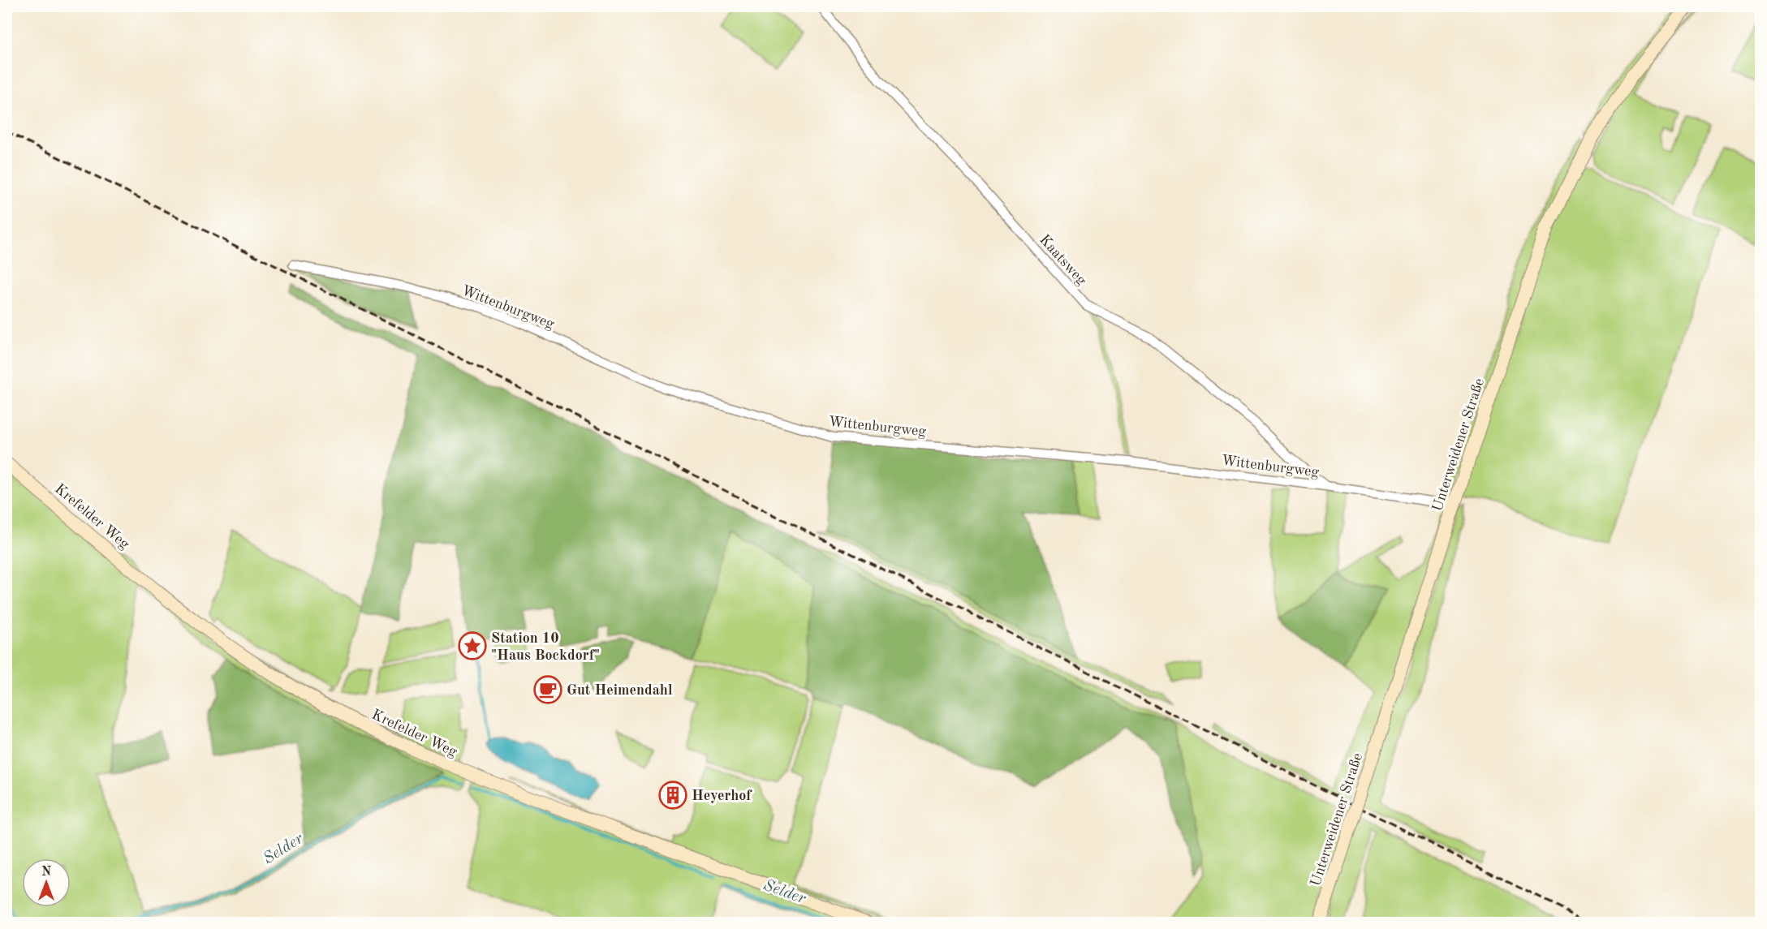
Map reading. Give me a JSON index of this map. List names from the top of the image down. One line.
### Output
{"streets":{"street":["Kaatsweg","Wittenburgweg","Unterweidener Straße","Krefelder Weg"]},"crossings":[["Kaatsweg","Wittenburgweg"],["Wittenburgweg","Unterweidener Straße"]],"water":["Selder"],"places":{"place":["Station 10 \"Haus Bockdorf\""],"cafe":["Gut Heimendahl"],"building":["Heyerhof"]},"north":"top"}
